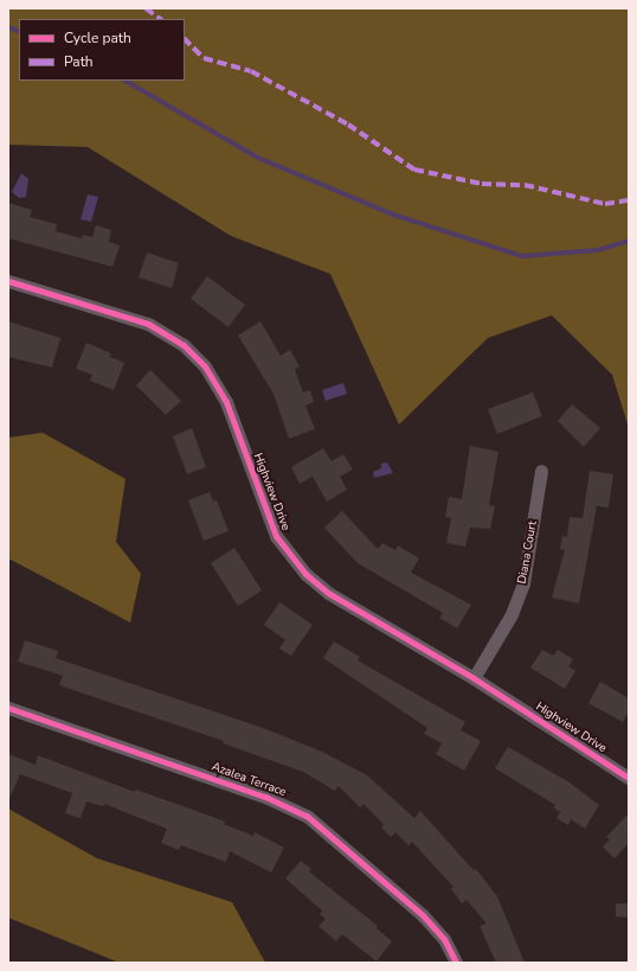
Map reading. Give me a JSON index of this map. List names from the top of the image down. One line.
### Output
{"streets":{"street":["Highview Drive","Diana Court","Azalea Terrace"]},"crossings":[["Highview Drive","Diana Court"]],"legend":["Cycle path","Path"]}
